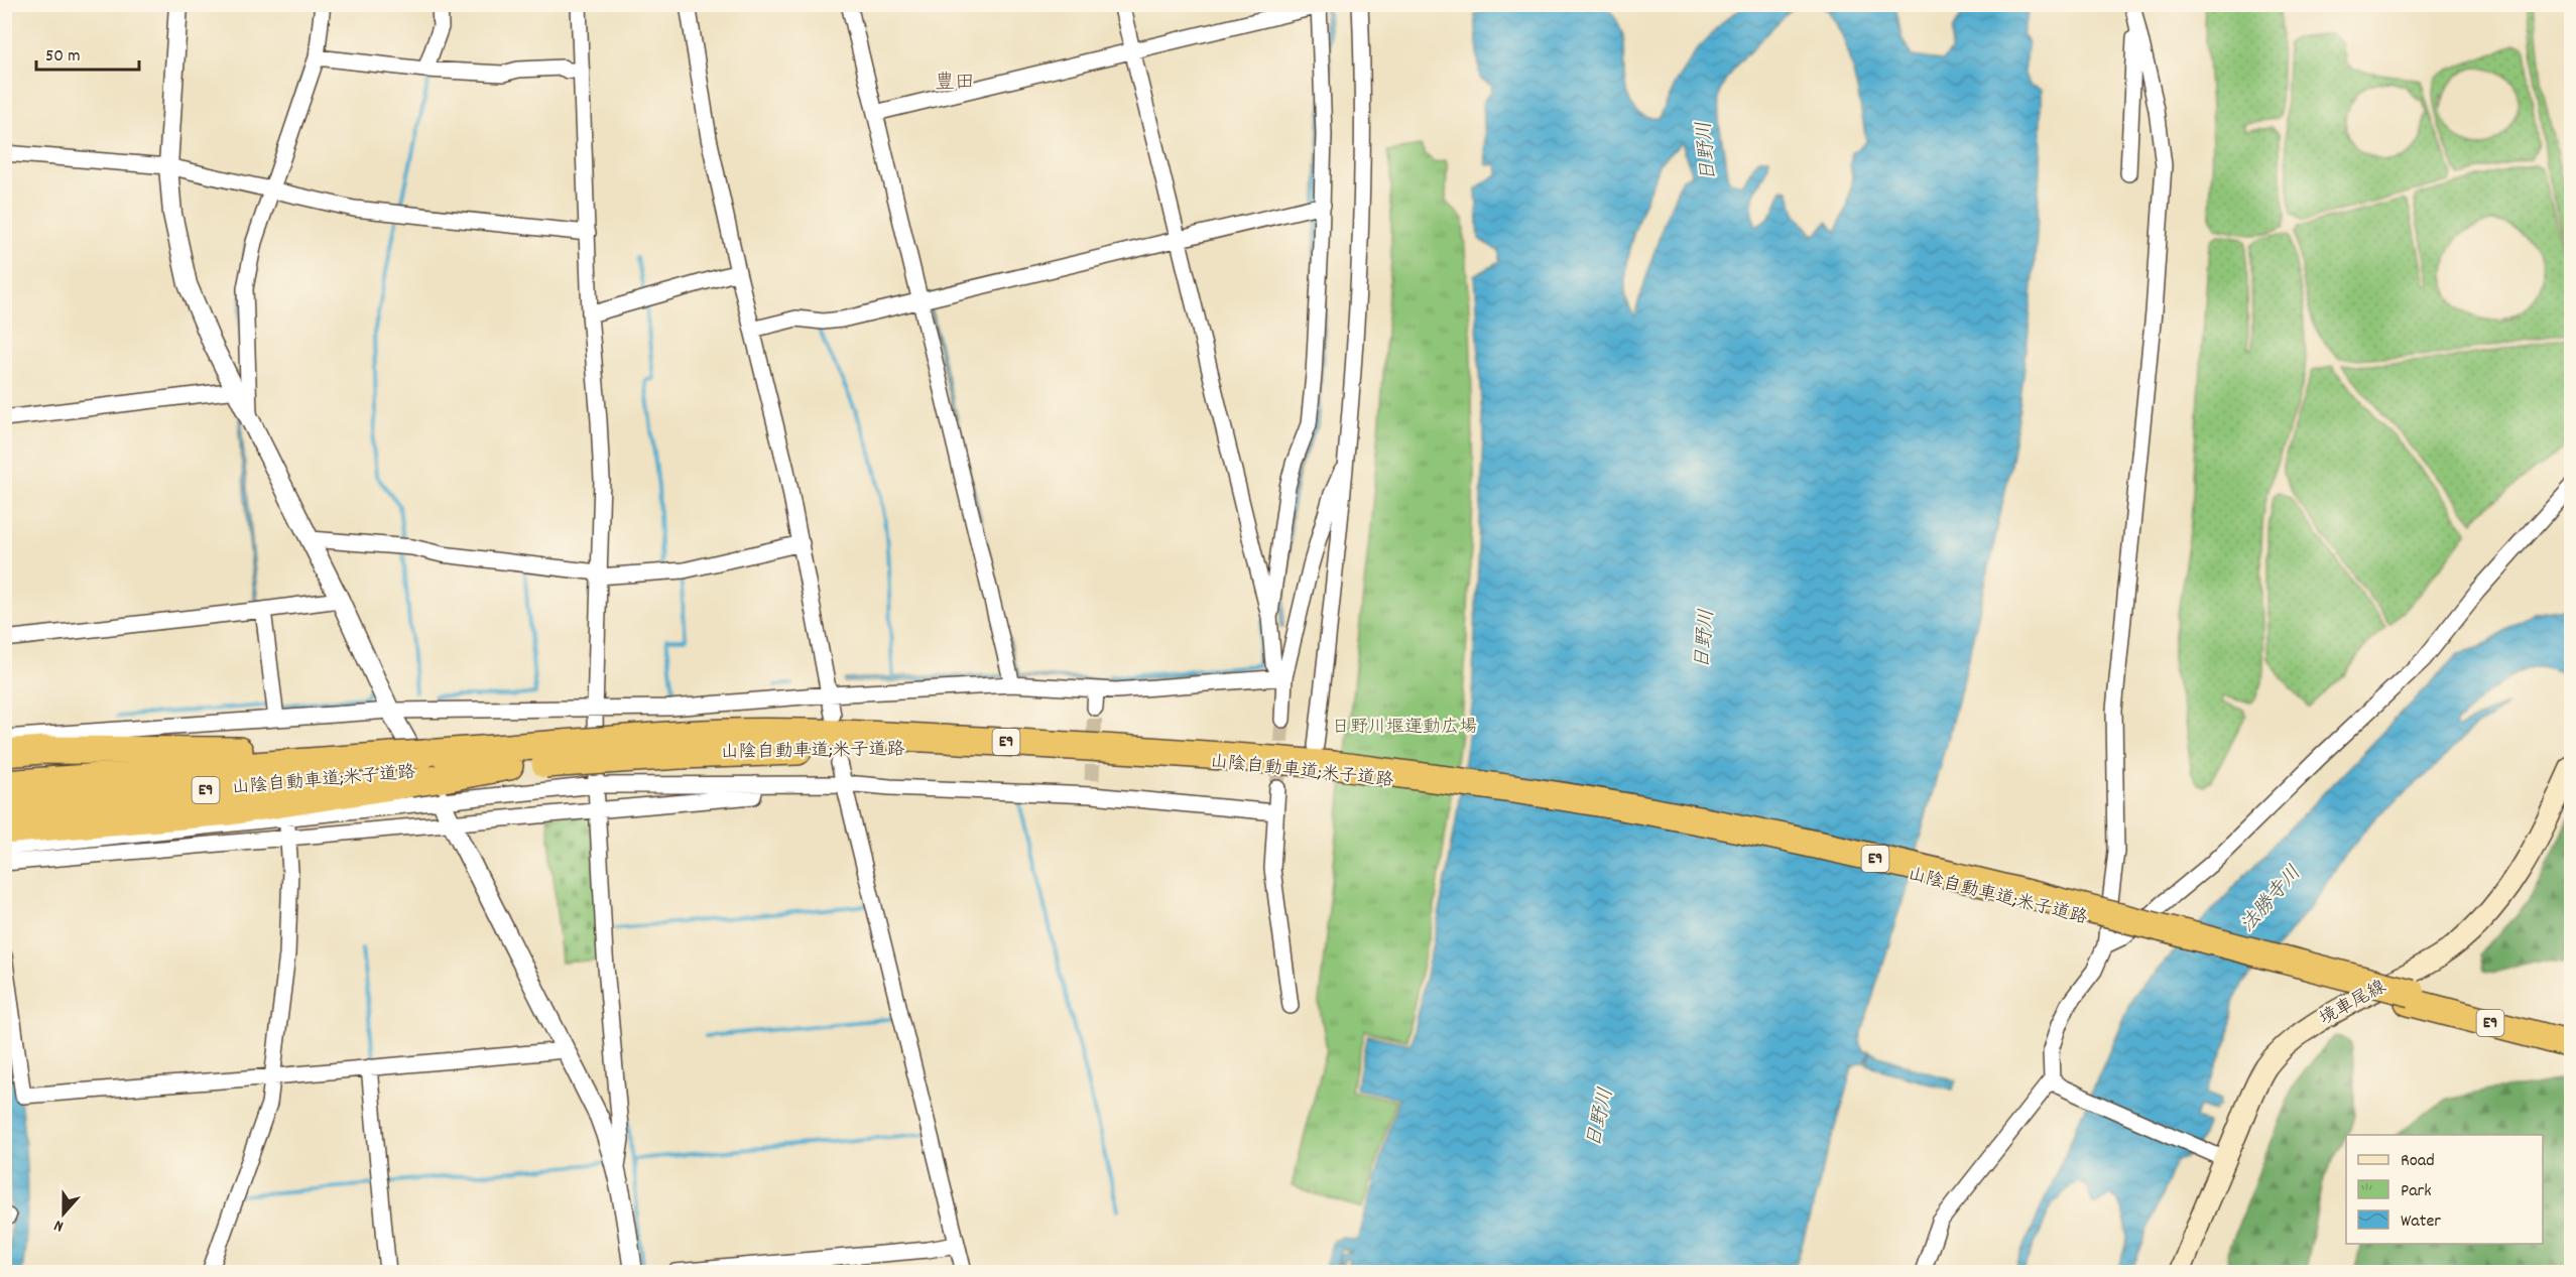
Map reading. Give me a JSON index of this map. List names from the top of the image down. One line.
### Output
{"streets":{"highway":["E9","山陰自動車道;米子道路"],"main road":["境車尾線"]},"districts":["豊田"],"water":["日野川","法勝寺川"],"parks":["日野川堰運動広場"],"legend":["Road","Park","Water"],"scale_bar":"50 m","north":"bottom"}
